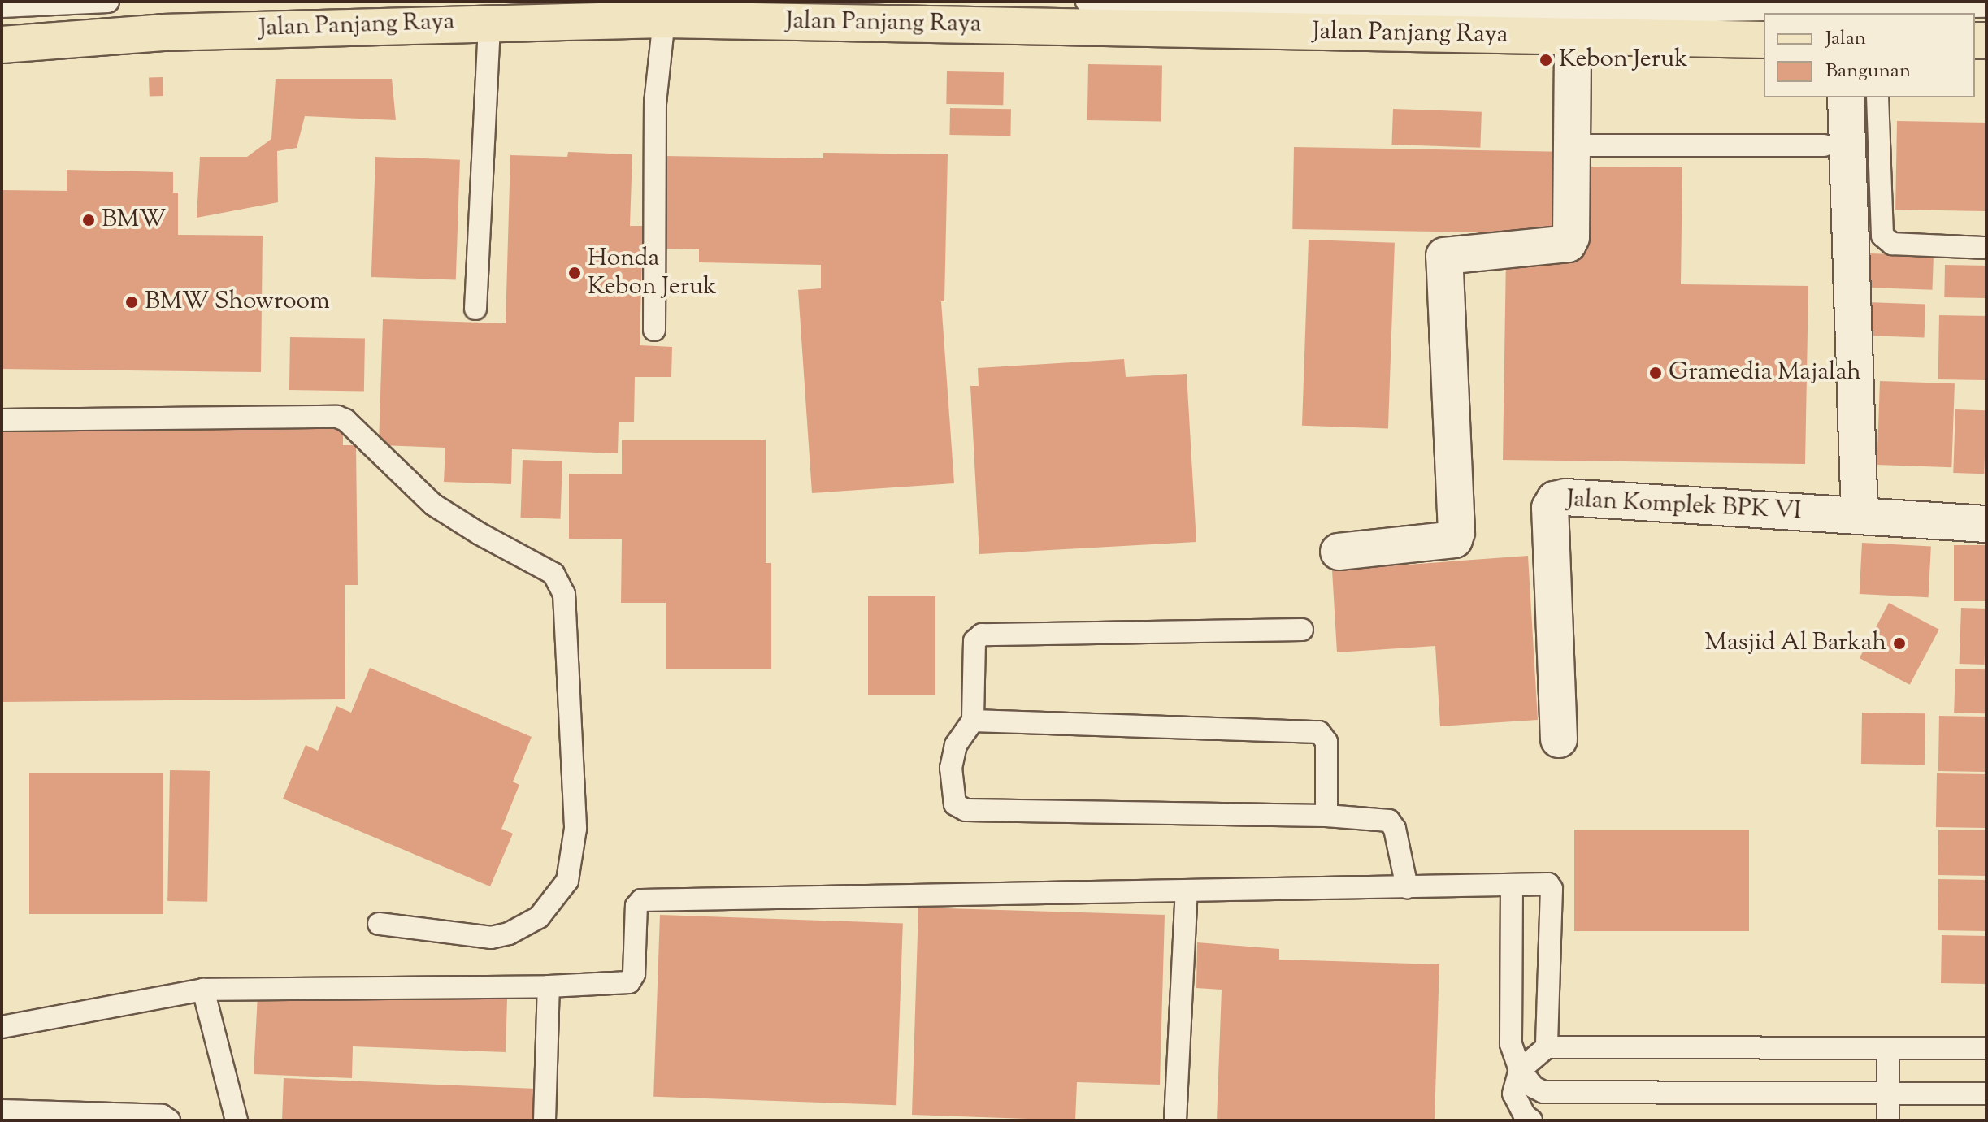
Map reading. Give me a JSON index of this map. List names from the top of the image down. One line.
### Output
{"streets":{"main road":["Jalan Panjang Raya"],"street":["Jalan Komplek BPK VI"]},"places":["Kebon Jeruk","BMW","Honda Kebon Jeruk","BMW Showroom","Gramedia Majalah","Masjid Al Barkah"],"legend":["Jalan","Bangunan"]}
